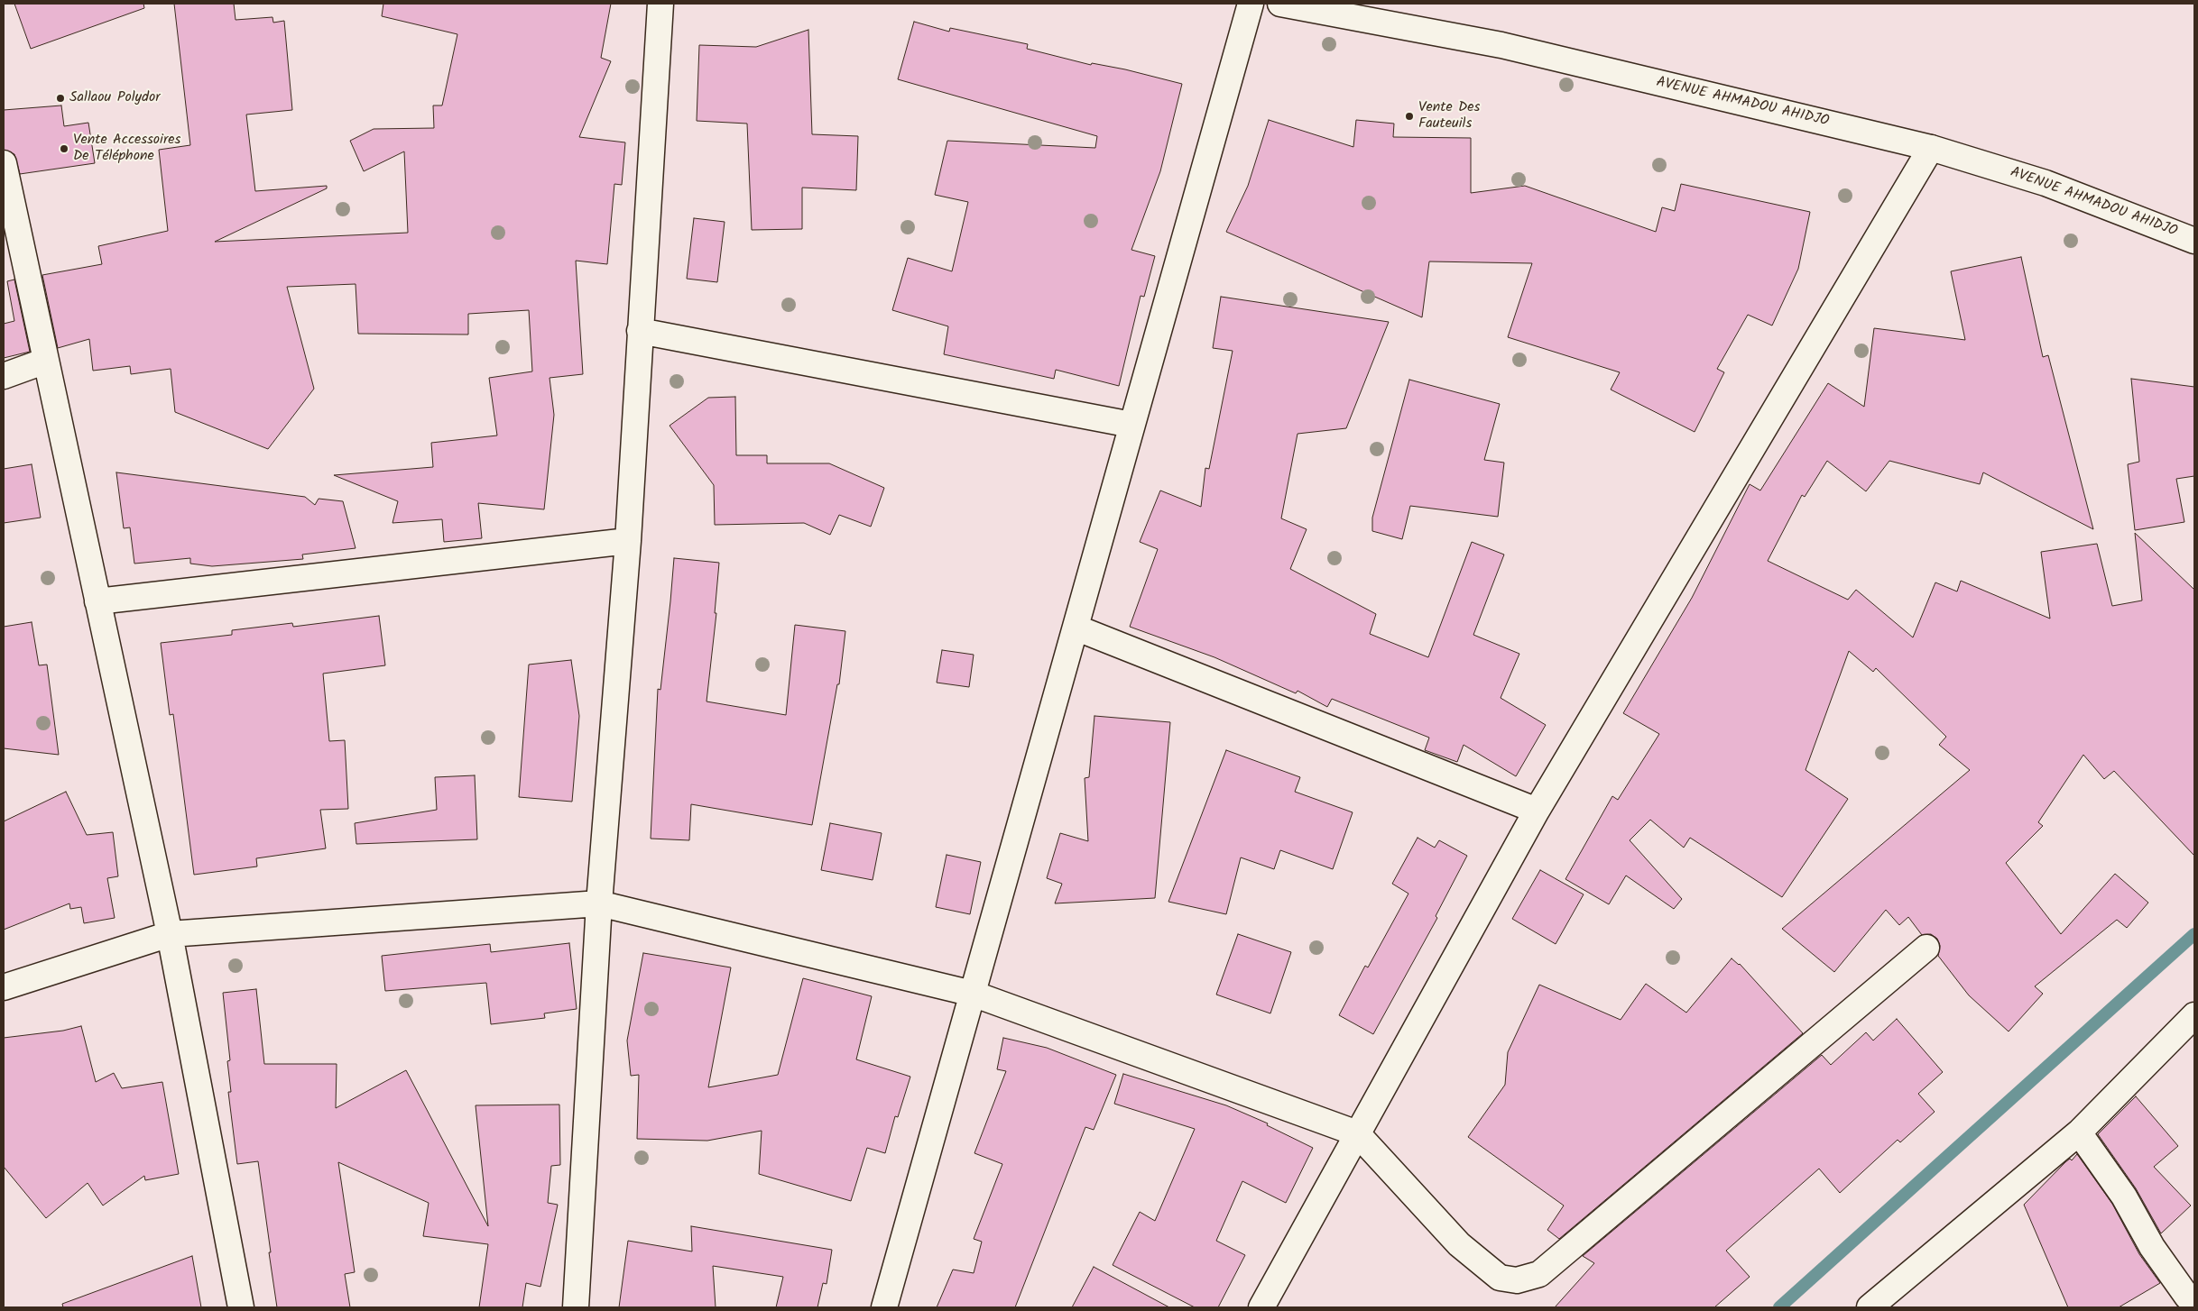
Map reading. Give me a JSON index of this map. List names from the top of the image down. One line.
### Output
{"streets":{"street":["AVENUE AHMADOU AHIDJO"]},"places":["Sallaou Polydor","Vente Des Fauteuils","Vente Accessoires De Téléphone"]}
